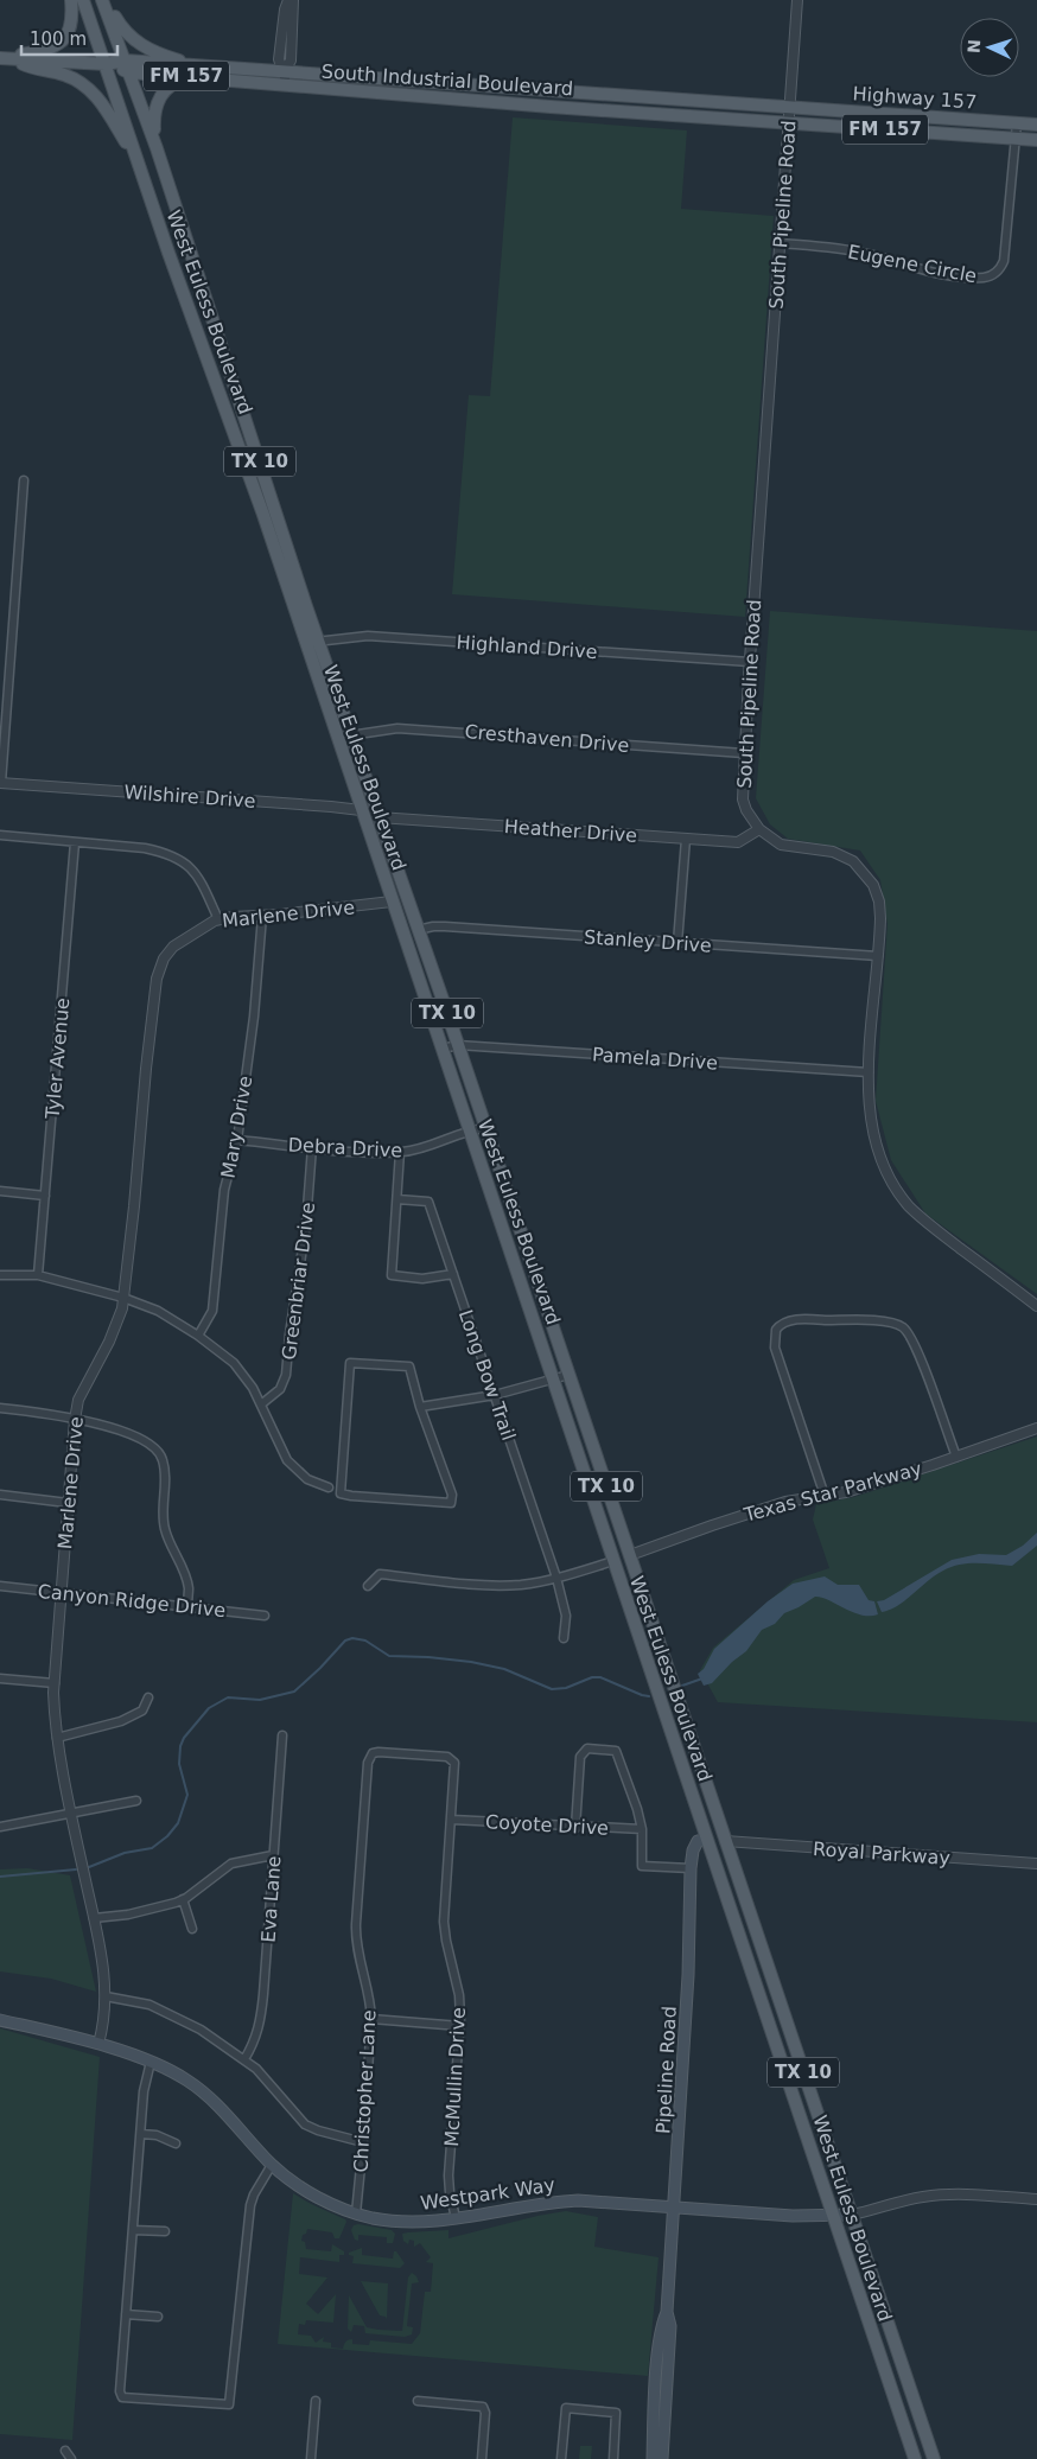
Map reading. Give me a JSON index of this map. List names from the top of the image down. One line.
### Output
{"streets":{"main road":["FM 157","South Industrial Boulevard","Highway 157","West Euless Boulevard","TX 10","Pipeline Road","Westpark Way"],"street":["South Pipeline Road","Eugene Circle","Highland Drive","Cresthaven Drive","Wilshire Drive","Heather Drive","Marlene Drive","Stanley Drive","Tyler Avenue","Pamela Drive","Mary Drive","Debra Drive","Greenbriar Drive","Long Bow Trail","Texas Star Parkway","Canyon Ridge Drive","Coyote Drive","Royal Parkway","Eva Lane","McMullin Drive","Christopher Lane"]},"crossings":[["South Industrial Boulevard","Highway 157"],["South Industrial Boulevard","South Pipeline Road"],["South Industrial Boulevard","West Euless Boulevard"],["Highway 157","South Pipeline Road"],["Highway 157","Eugene Circle"],["South Pipeline Road","Eugene Circle"],["South Pipeline Road","Highland Drive"],["South Pipeline Road","Cresthaven Drive"],["South Pipeline Road","Heather Drive"],["South Pipeline Road","Stanley Drive"],["South Pipeline Road","Pamela Drive"],["West Euless Boulevard","Highland Drive"],["West Euless Boulevard","Cresthaven Drive"],["West Euless Boulevard","Wilshire Drive"],["West Euless Boulevard","Heather Drive"],["West Euless Boulevard","Marlene Drive"],["West Euless Boulevard","Stanley Drive"],["West Euless Boulevard","Pamela Drive"],["West Euless Boulevard","Debra Drive"],["West Euless Boulevard","Texas Star Parkway"],["West Euless Boulevard","Royal Parkway"],["West Euless Boulevard","Pipeline Road"],["West Euless Boulevard","Westpark Way"],["Wilshire Drive","Heather Drive"],["Marlene Drive","Mary Drive"],["Marlene Drive","Canyon Ridge Drive"],["Marlene Drive","Westpark Way"],["Mary Drive","Debra Drive"],["Debra Drive","Greenbriar Drive"],["Coyote Drive","McMullin Drive"],["Pipeline Road","Westpark Way"],["McMullin Drive","Christopher Lane"],["McMullin Drive","Westpark Way"],["Christopher Lane","Westpark Way"]],"scale_bar":"100 m","north":"left"}
